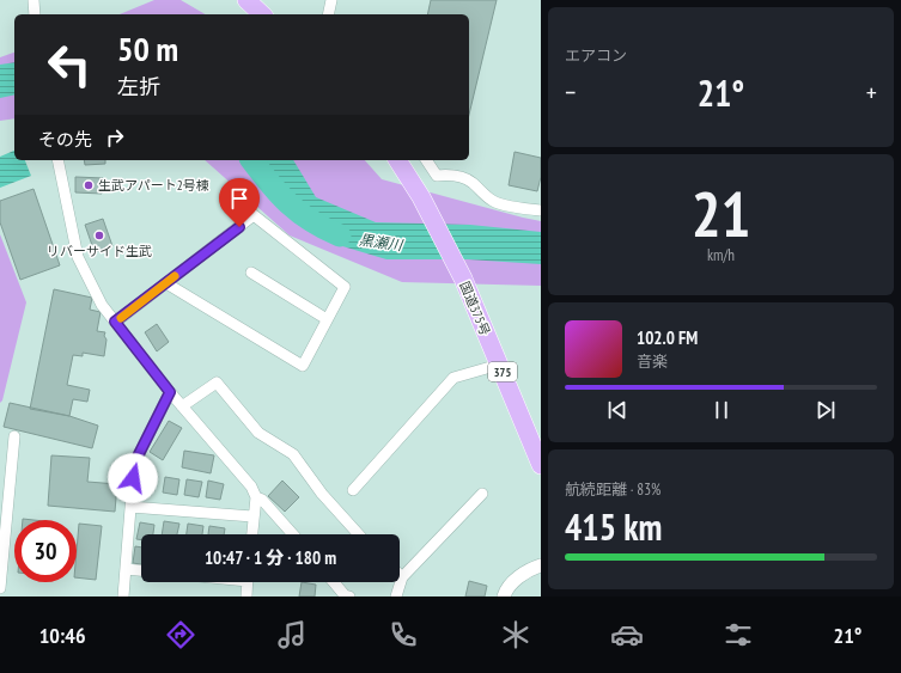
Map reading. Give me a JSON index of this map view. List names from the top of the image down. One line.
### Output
{"streets":{"highway":["国道375号","375"]},"water":["黒瀬川"],"places":["生武アパート2号棟","リバーサイド生武"],"page":{"tile":["エアコン",["21","km/h"],["航続距離 · 83%","415 km"]],"turn":["50 m","左折"],"heat":["−","21°","+"],"then":"その先","song":["102.0 FM","音楽"],"limit":"30","trip":"10:47 · 1 分 · 180 m","tabs":["10:46","21°"]}}
